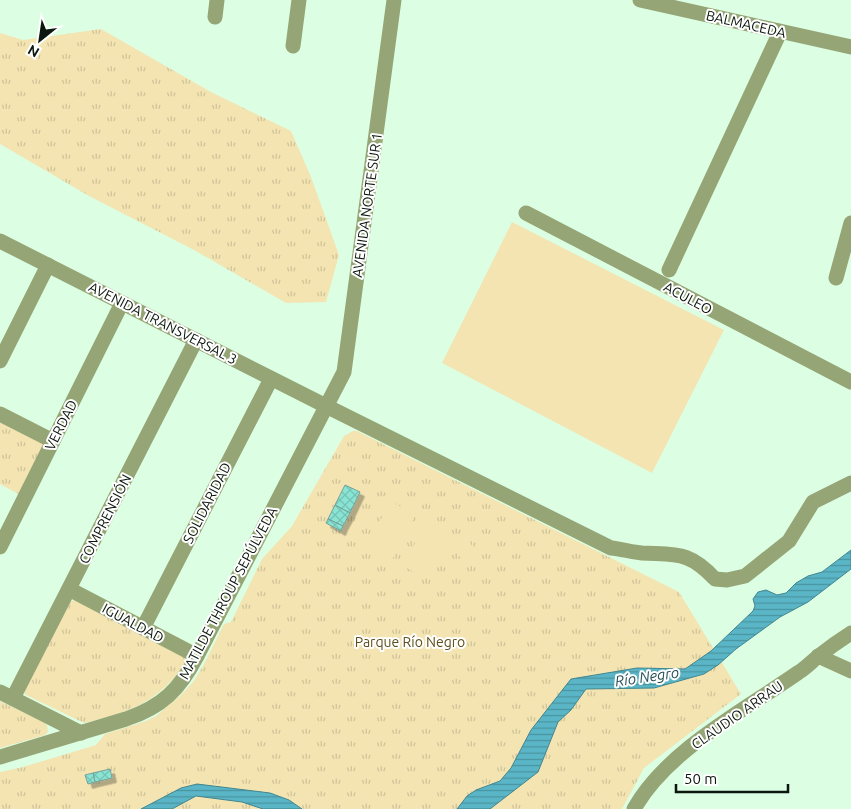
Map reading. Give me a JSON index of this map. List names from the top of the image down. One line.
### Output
{"streets":{"street":["BALMACEDA","AVENIDA NORTE SUR 1","ACULEO","AVENIDA TRANSVERSAL 3","VERDAD","SOLIDARIDAD","COMPRENSIÓN","MATILDE THROUP SEPÚLVEDA","IGUALDAD","CLAUDIO ARRAU"]},"crossings":[["AVENIDA NORTE SUR 1","AVENIDA TRANSVERSAL 3"],["AVENIDA NORTE SUR 1","MATILDE THROUP SEPÚLVEDA"],["AVENIDA TRANSVERSAL 3","VERDAD"],["AVENIDA TRANSVERSAL 3","SOLIDARIDAD"],["AVENIDA TRANSVERSAL 3","COMPRENSIÓN"],["AVENIDA TRANSVERSAL 3","MATILDE THROUP SEPÚLVEDA"],["SOLIDARIDAD","IGUALDAD"],["COMPRENSIÓN","IGUALDAD"],["MATILDE THROUP SEPÚLVEDA","IGUALDAD"]],"water":["Río Negro"],"parks":["Parque Río Negro"],"scale_bar":"50 m","north":"bottom left"}
